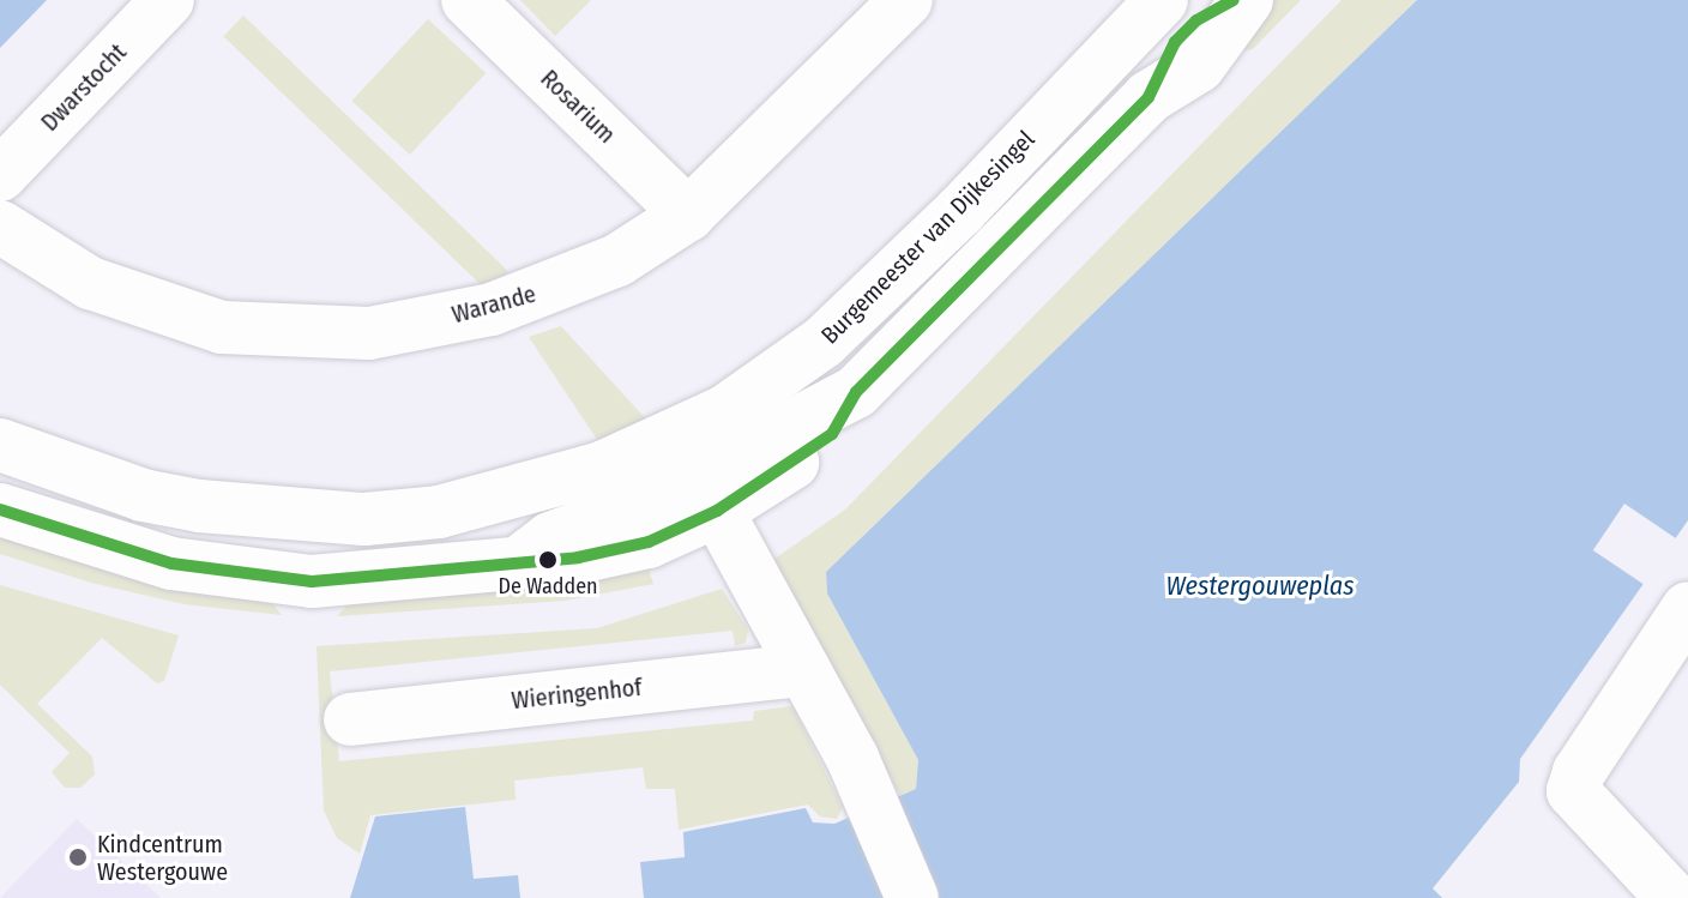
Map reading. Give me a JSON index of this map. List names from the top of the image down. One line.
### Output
{"streets":{"street":["Dwarstocht","Rosarium","Burgemeester van Dijkesingel","Warande","Wieringenhof"]},"crossings":[["Rosarium","Warande"]],"water":["Westergouweplas"],"places":["De Wadden","Kindcentrum Westergouwe"]}
